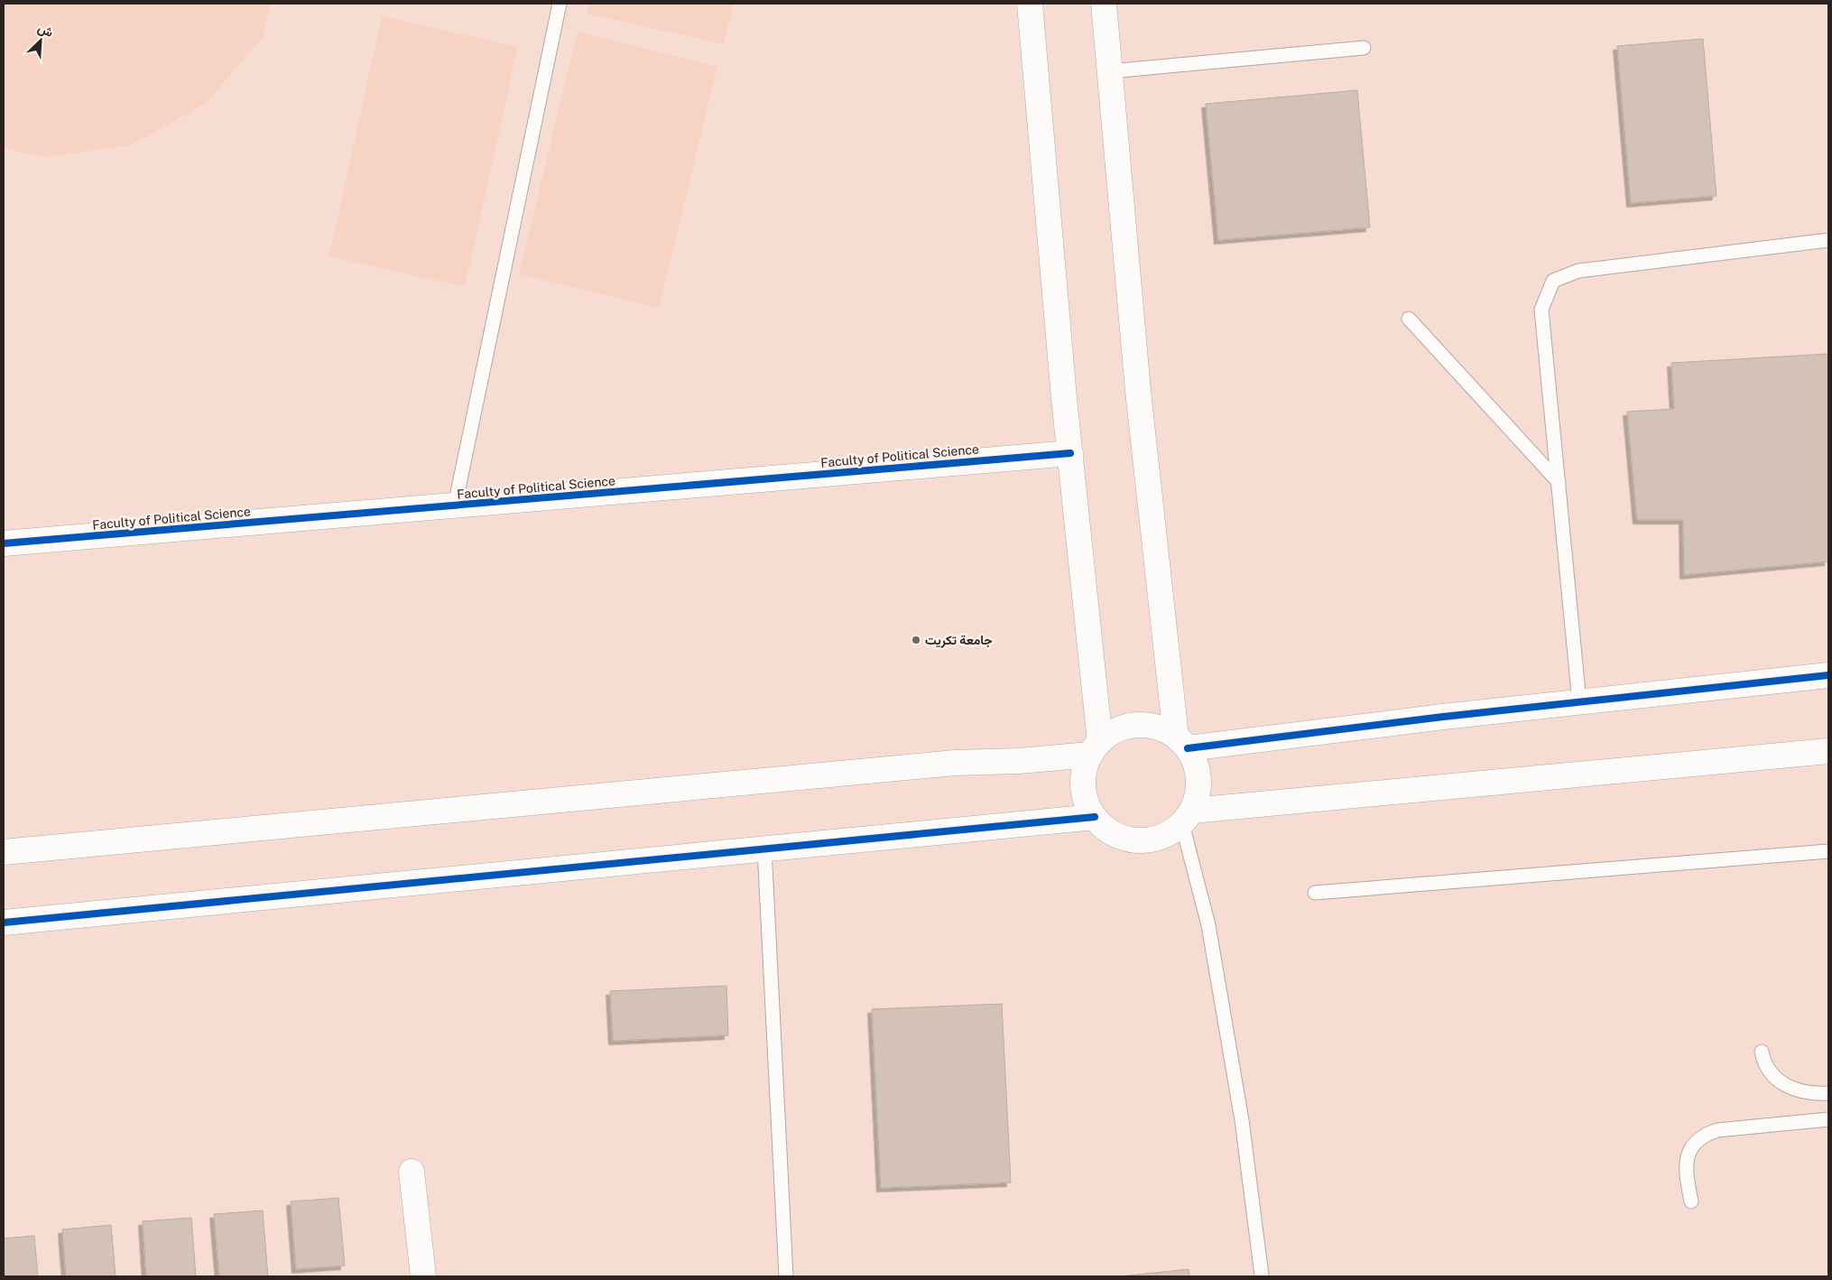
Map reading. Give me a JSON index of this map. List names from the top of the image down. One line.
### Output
{"streets":{"street":["Faculty of Political Science"]},"places":["جامعة تكريت"],"north":"top right"}
